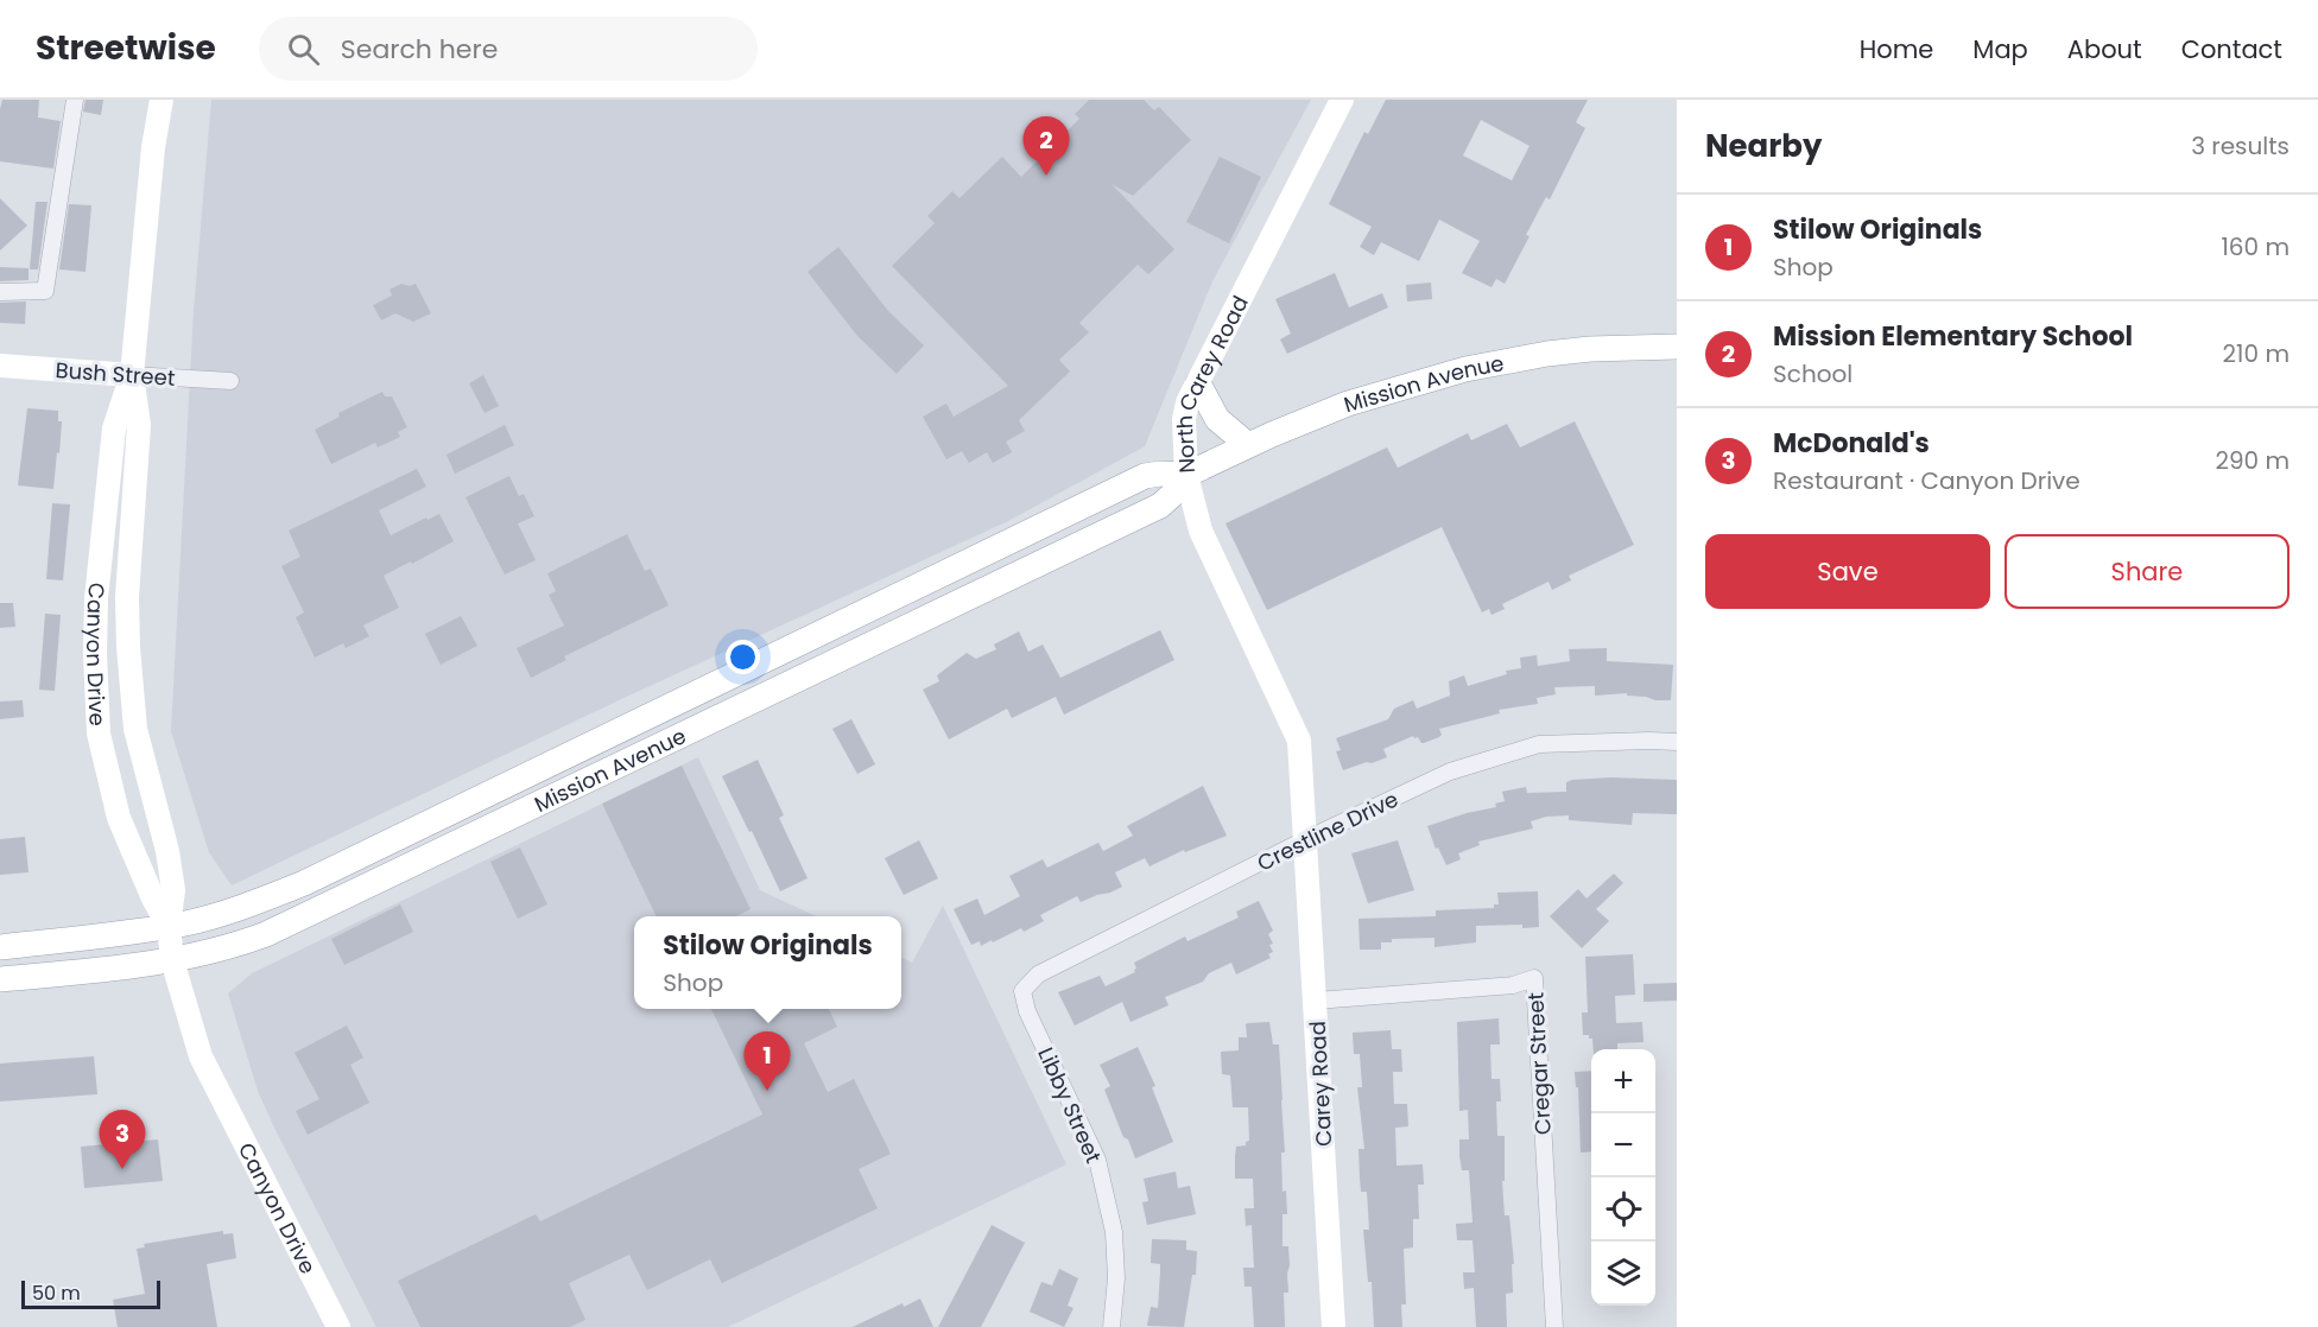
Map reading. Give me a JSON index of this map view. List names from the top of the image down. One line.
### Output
{"streets":{"main road":["Bush Street","Mission Avenue","North Carey Road","Canyon Drive","Carey Road"],"street":["Crestline Drive","Cregar Street","Libby Street"]},"crossings":[["Bush Street","Canyon Drive"],["Mission Avenue","North Carey Road"],["Mission Avenue","Canyon Drive"],["North Carey Road","Crestline Drive"],["North Carey Road","Carey Road"],["Crestline Drive","Carey Road"],["Crestline Drive","Libby Street"],["Cregar Street","Carey Road"]],"scale_bar":"50 m","page":{"header":"Streetwise","search":"Search here","nav":["Home","Map","About","Contact"],"heading":["Nearby","3 results"],"pins":["2","1","3"],"list":[{"mark":"1","name":"Stilow Originals","note":"Shop","value":"160 m"},{"mark":"2","name":"Mission Elementary School","note":"School","value":"210 m"},{"mark":"3","name":"McDonald's","note":"Restaurant · Canyon Drive","value":"290 m"}],"buttons":["Save","Share"],"popup":["Stilow Originals","Shop"],"map_buttons":["+","−"],"scale":"50 m"}}
